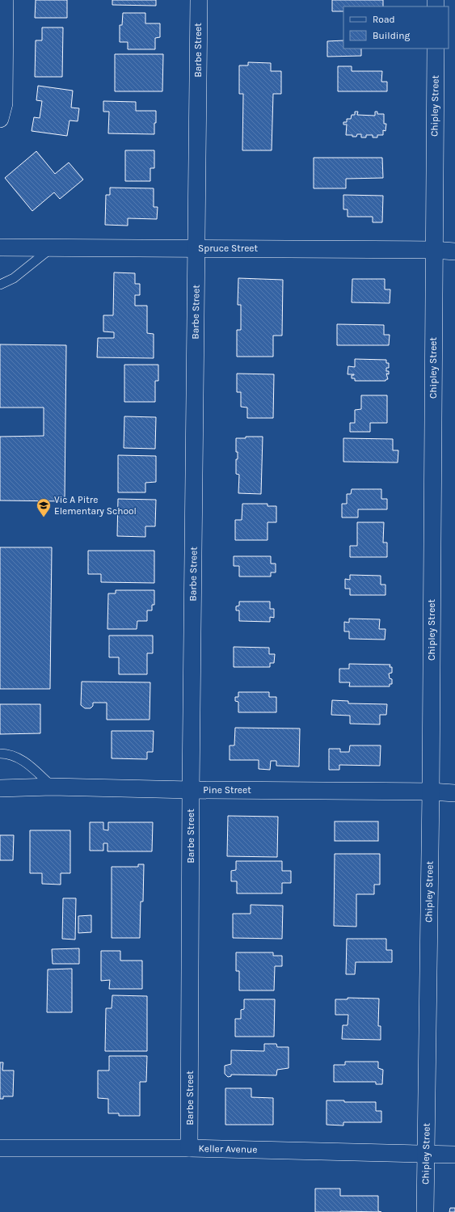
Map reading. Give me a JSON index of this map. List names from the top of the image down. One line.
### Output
{"streets":{"street":["Barbe Street","Chipley Street","Spruce Street","Pine Street","Keller Avenue"]},"crossings":[["Barbe Street","Spruce Street"],["Barbe Street","Pine Street"],["Barbe Street","Keller Avenue"],["Chipley Street","Spruce Street"],["Chipley Street","Pine Street"],["Chipley Street","Keller Avenue"]],"places":{"school or university":["Vic A Pitre Elementary School"]},"legend":["Road","Building"]}
